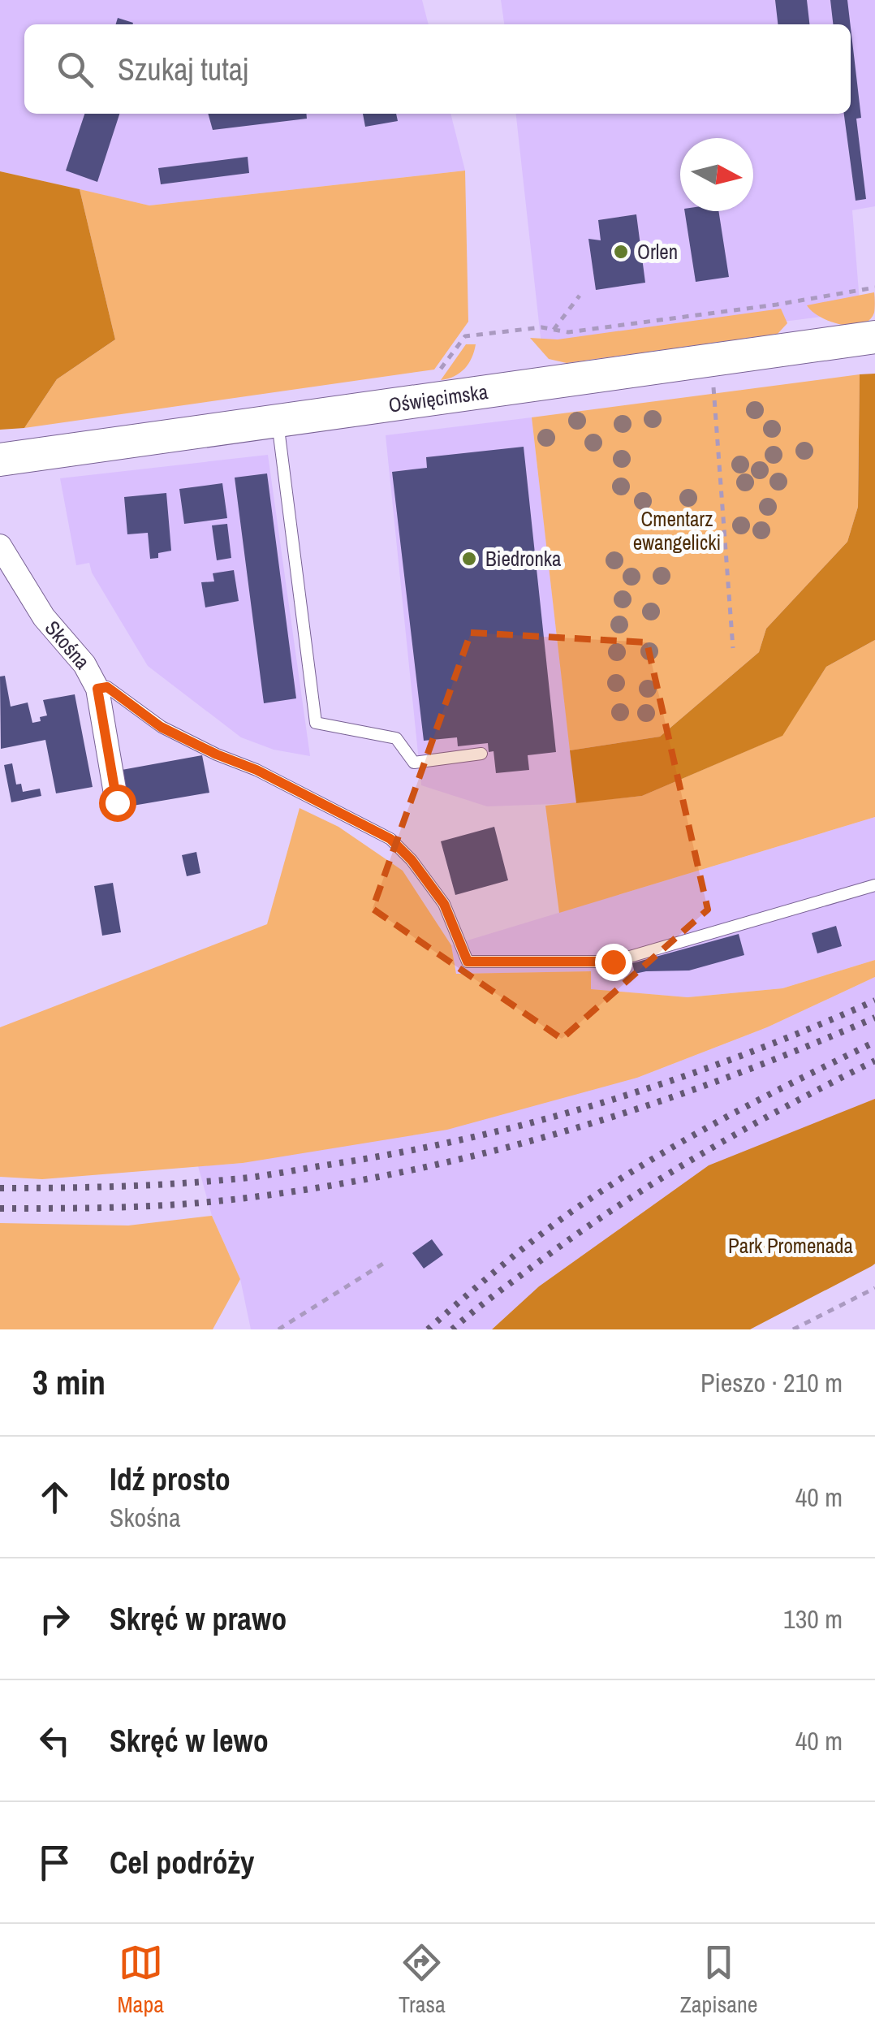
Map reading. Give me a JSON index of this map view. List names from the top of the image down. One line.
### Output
{"streets":{"main road":["Oświęcimska"],"street":["Skośna"]},"parks":["Cmentarz ewangelicki","Park Promenada"],"places":["Orlen","Biedronka"],"north":"right","page":{"search":"Szukaj tutaj","heading":["3 min","Pieszo · 210 m"],"list":[["Idź prosto","Skośna","40 m"],["Skręć w prawo","130 m"],["Skręć w lewo","40 m"],"Cel podróży"],"nav":["Mapa","Trasa","Zapisane"]}}
